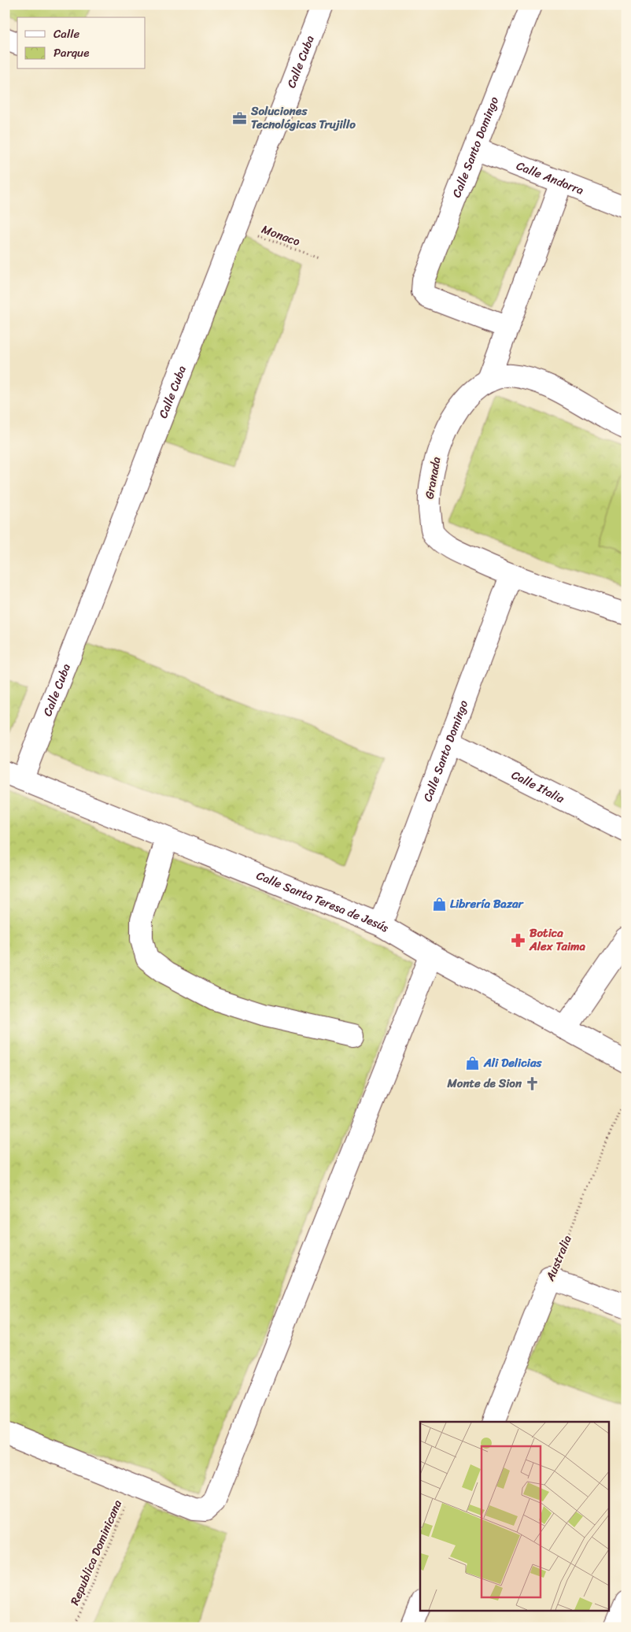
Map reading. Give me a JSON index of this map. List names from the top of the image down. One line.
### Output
{"streets":{"street":["Calle Cuba","Calle Santo Domingo","Calle Andorra","Granada","Calle Italia","Calle Santa Teresa de Jesús","Australia"],"path":["Monaco","Republica Dominicana"]},"crossings":[["Calle Cuba","Monaco"],["Calle Cuba","Calle Santa Teresa de Jesús"],["Calle Santo Domingo","Calle Andorra"],["Calle Santo Domingo","Granada"],["Calle Santo Domingo","Calle Italia"],["Calle Santo Domingo","Calle Santa Teresa de Jesús"]],"places":{"office":["Soluciones Tecnológicas Trujillo"],"shop":["Librería Bazar","Ali Delicias"],"pharmacy":["Botica Alex Taima"],"church":["Monte de Sion"]},"legend":["Calle","Parque"]}
